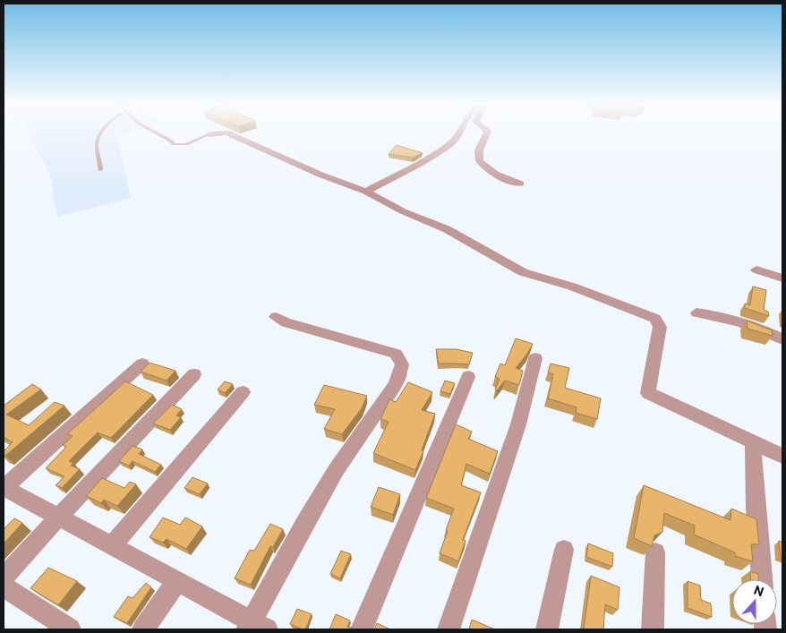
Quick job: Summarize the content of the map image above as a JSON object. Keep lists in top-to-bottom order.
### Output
{
  "north": "top"
}
